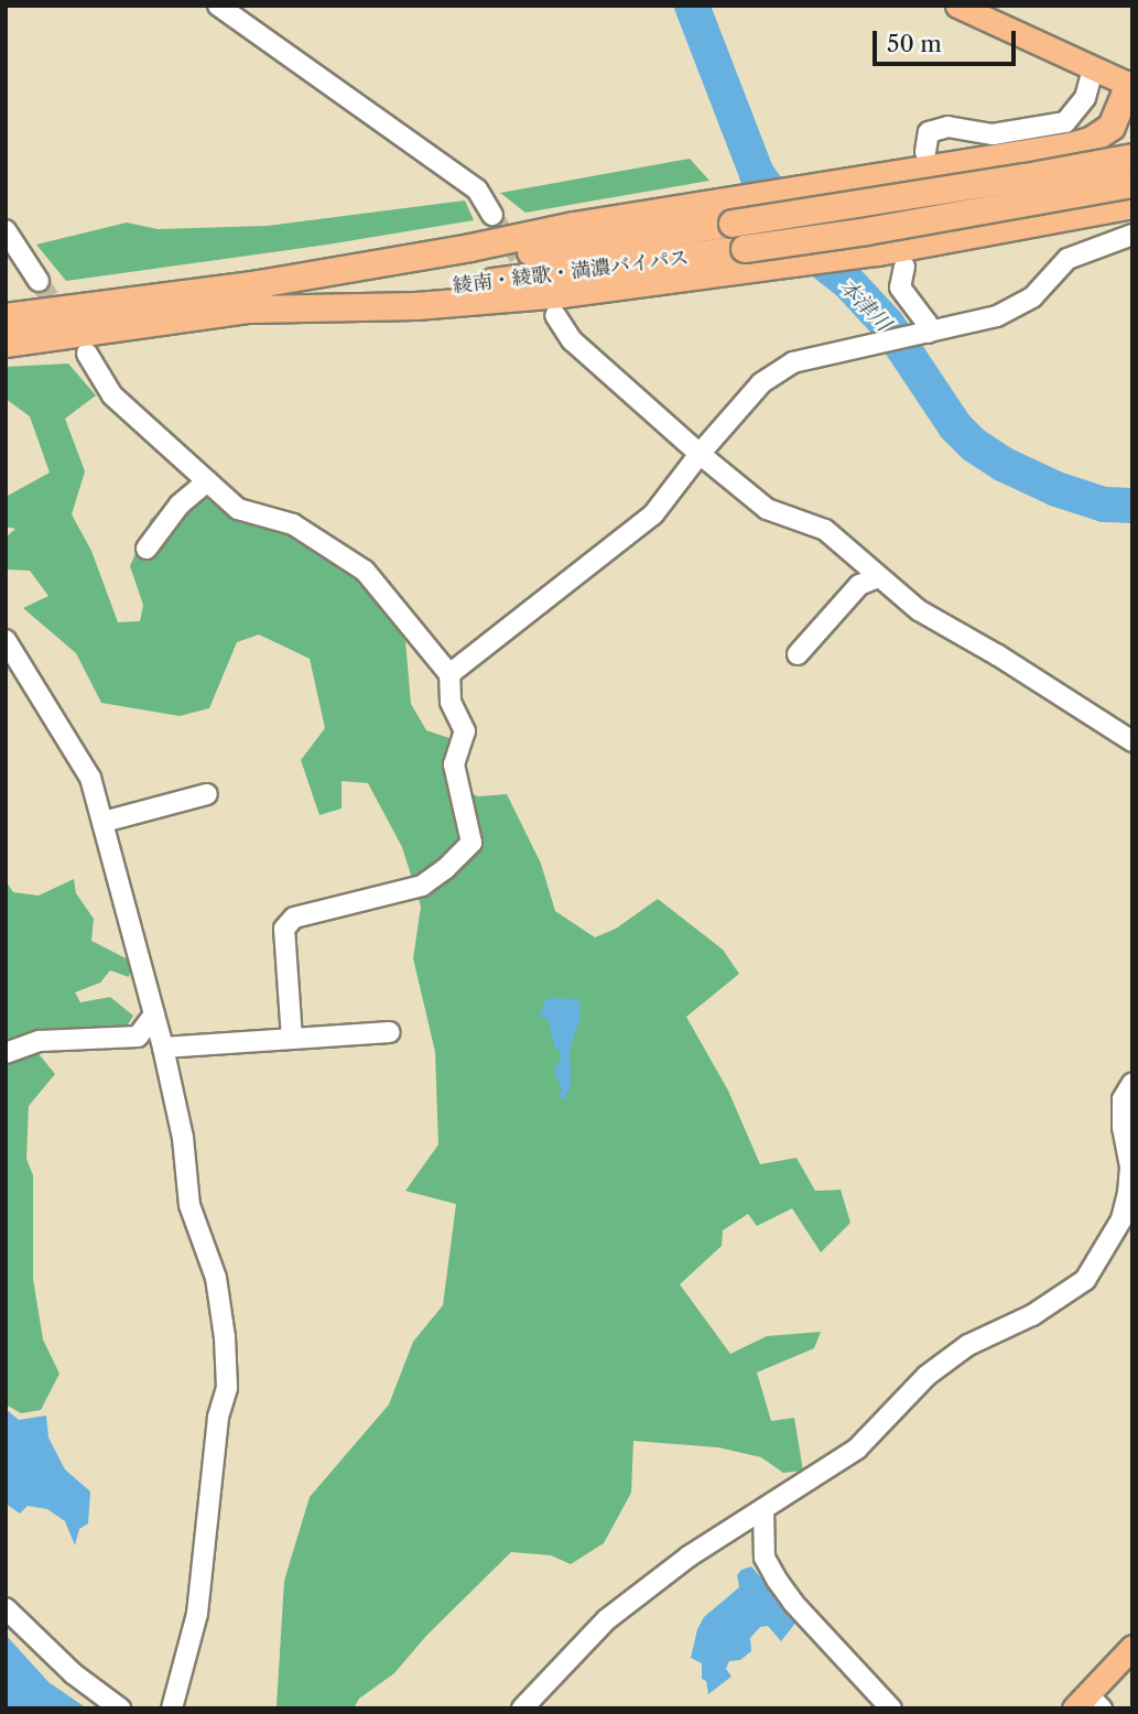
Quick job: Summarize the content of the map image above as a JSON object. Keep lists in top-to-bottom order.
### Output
{
  "streets": {
    "highway": ["綾南・綾歌・満濃バイパス"]
  },
  "water": ["本津川"],
  "scale_bar": "50 m"
}
